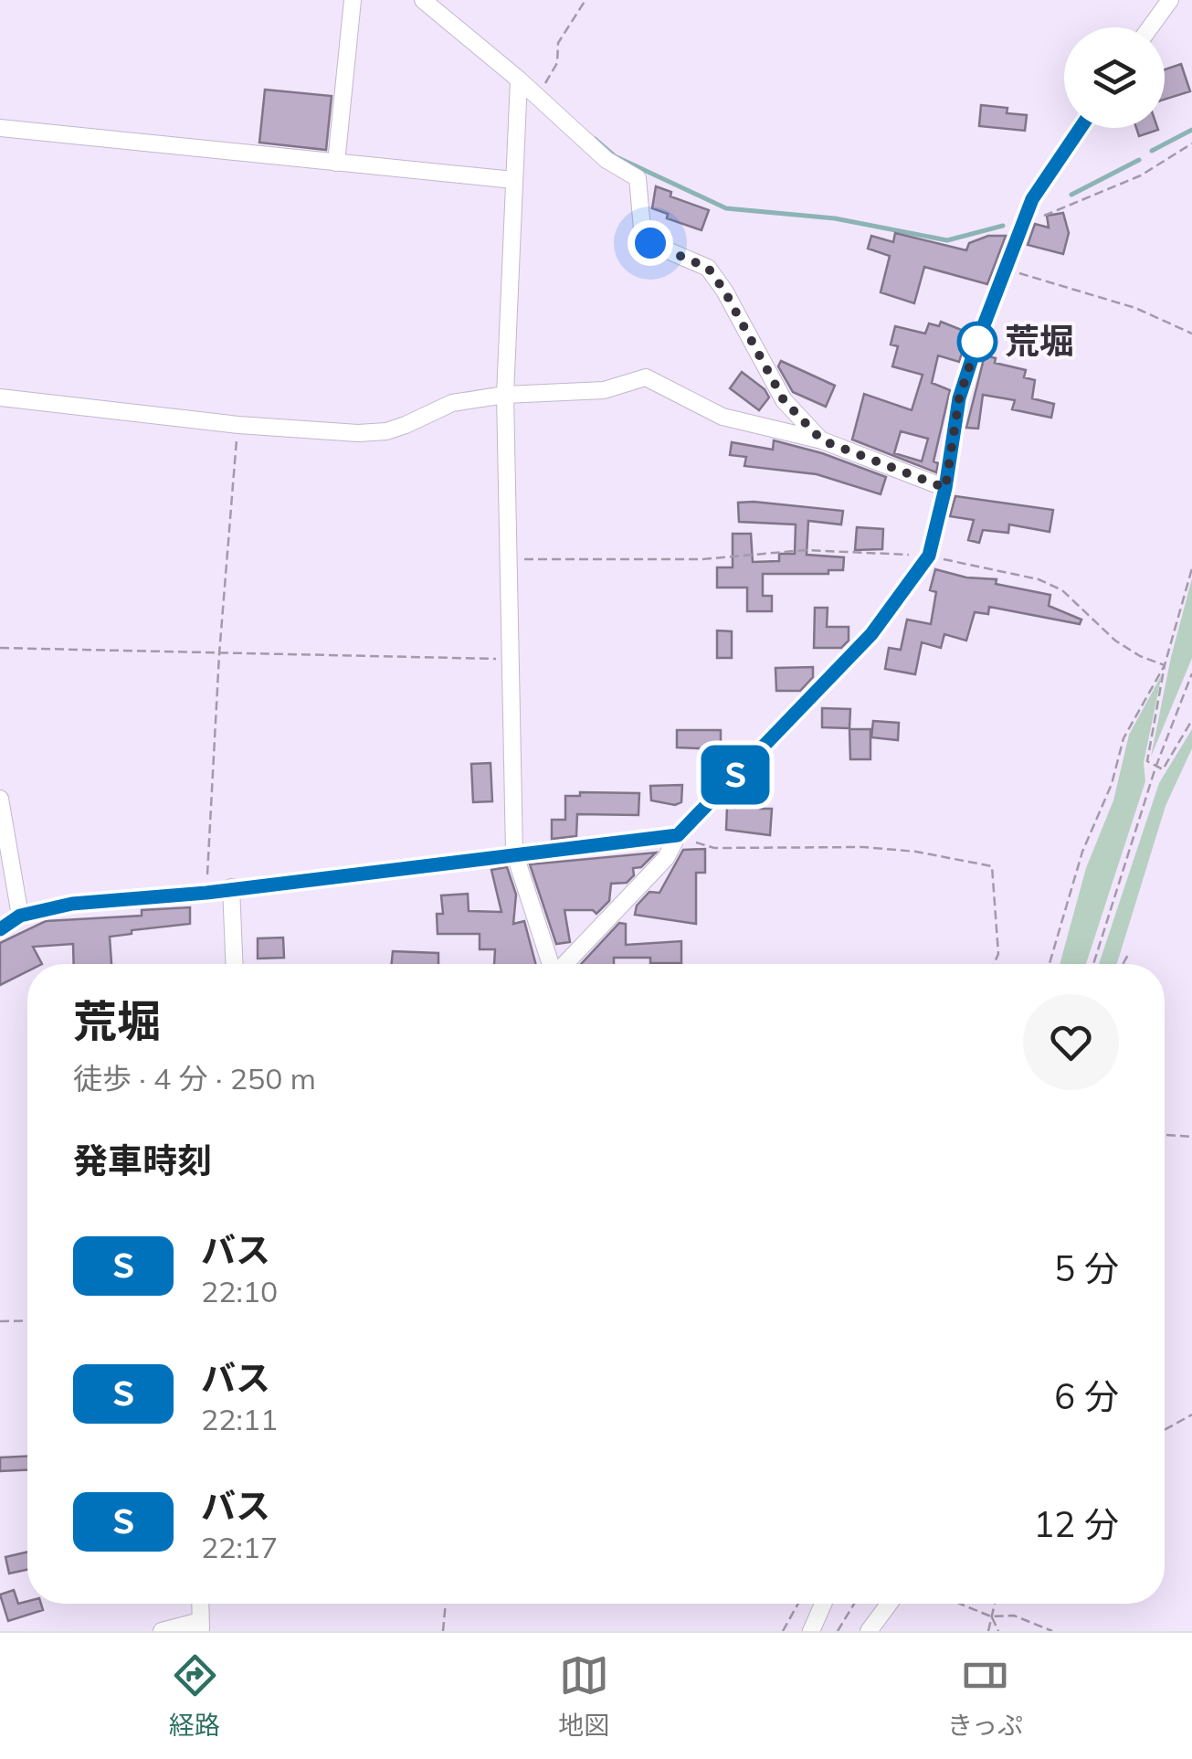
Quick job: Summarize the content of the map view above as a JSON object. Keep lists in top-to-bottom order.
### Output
{
  "places": ["荒堀"],
  "lines": ["bus line Ｓ"],
  "page": {
    "on_map": "Ｓ",
    "heading": [
      ["荒堀", "徒歩 · 4 分 · 250 m"],
      "発車時刻"
    ],
    "list": [
      {
        "mark": "Ｓ",
        "name": "バス",
        "note": "22:10",
        "value": "5 分"
      },
      {
        "mark": "Ｓ",
        "name": "バス",
        "note": "22:11",
        "value": "6 分"
      },
      {
        "mark": "Ｓ",
        "name": "バス",
        "note": "22:17",
        "value": "12 分"
      }
    ],
    "tabs": ["経路", "地図", "きっぷ"]
  }
}
